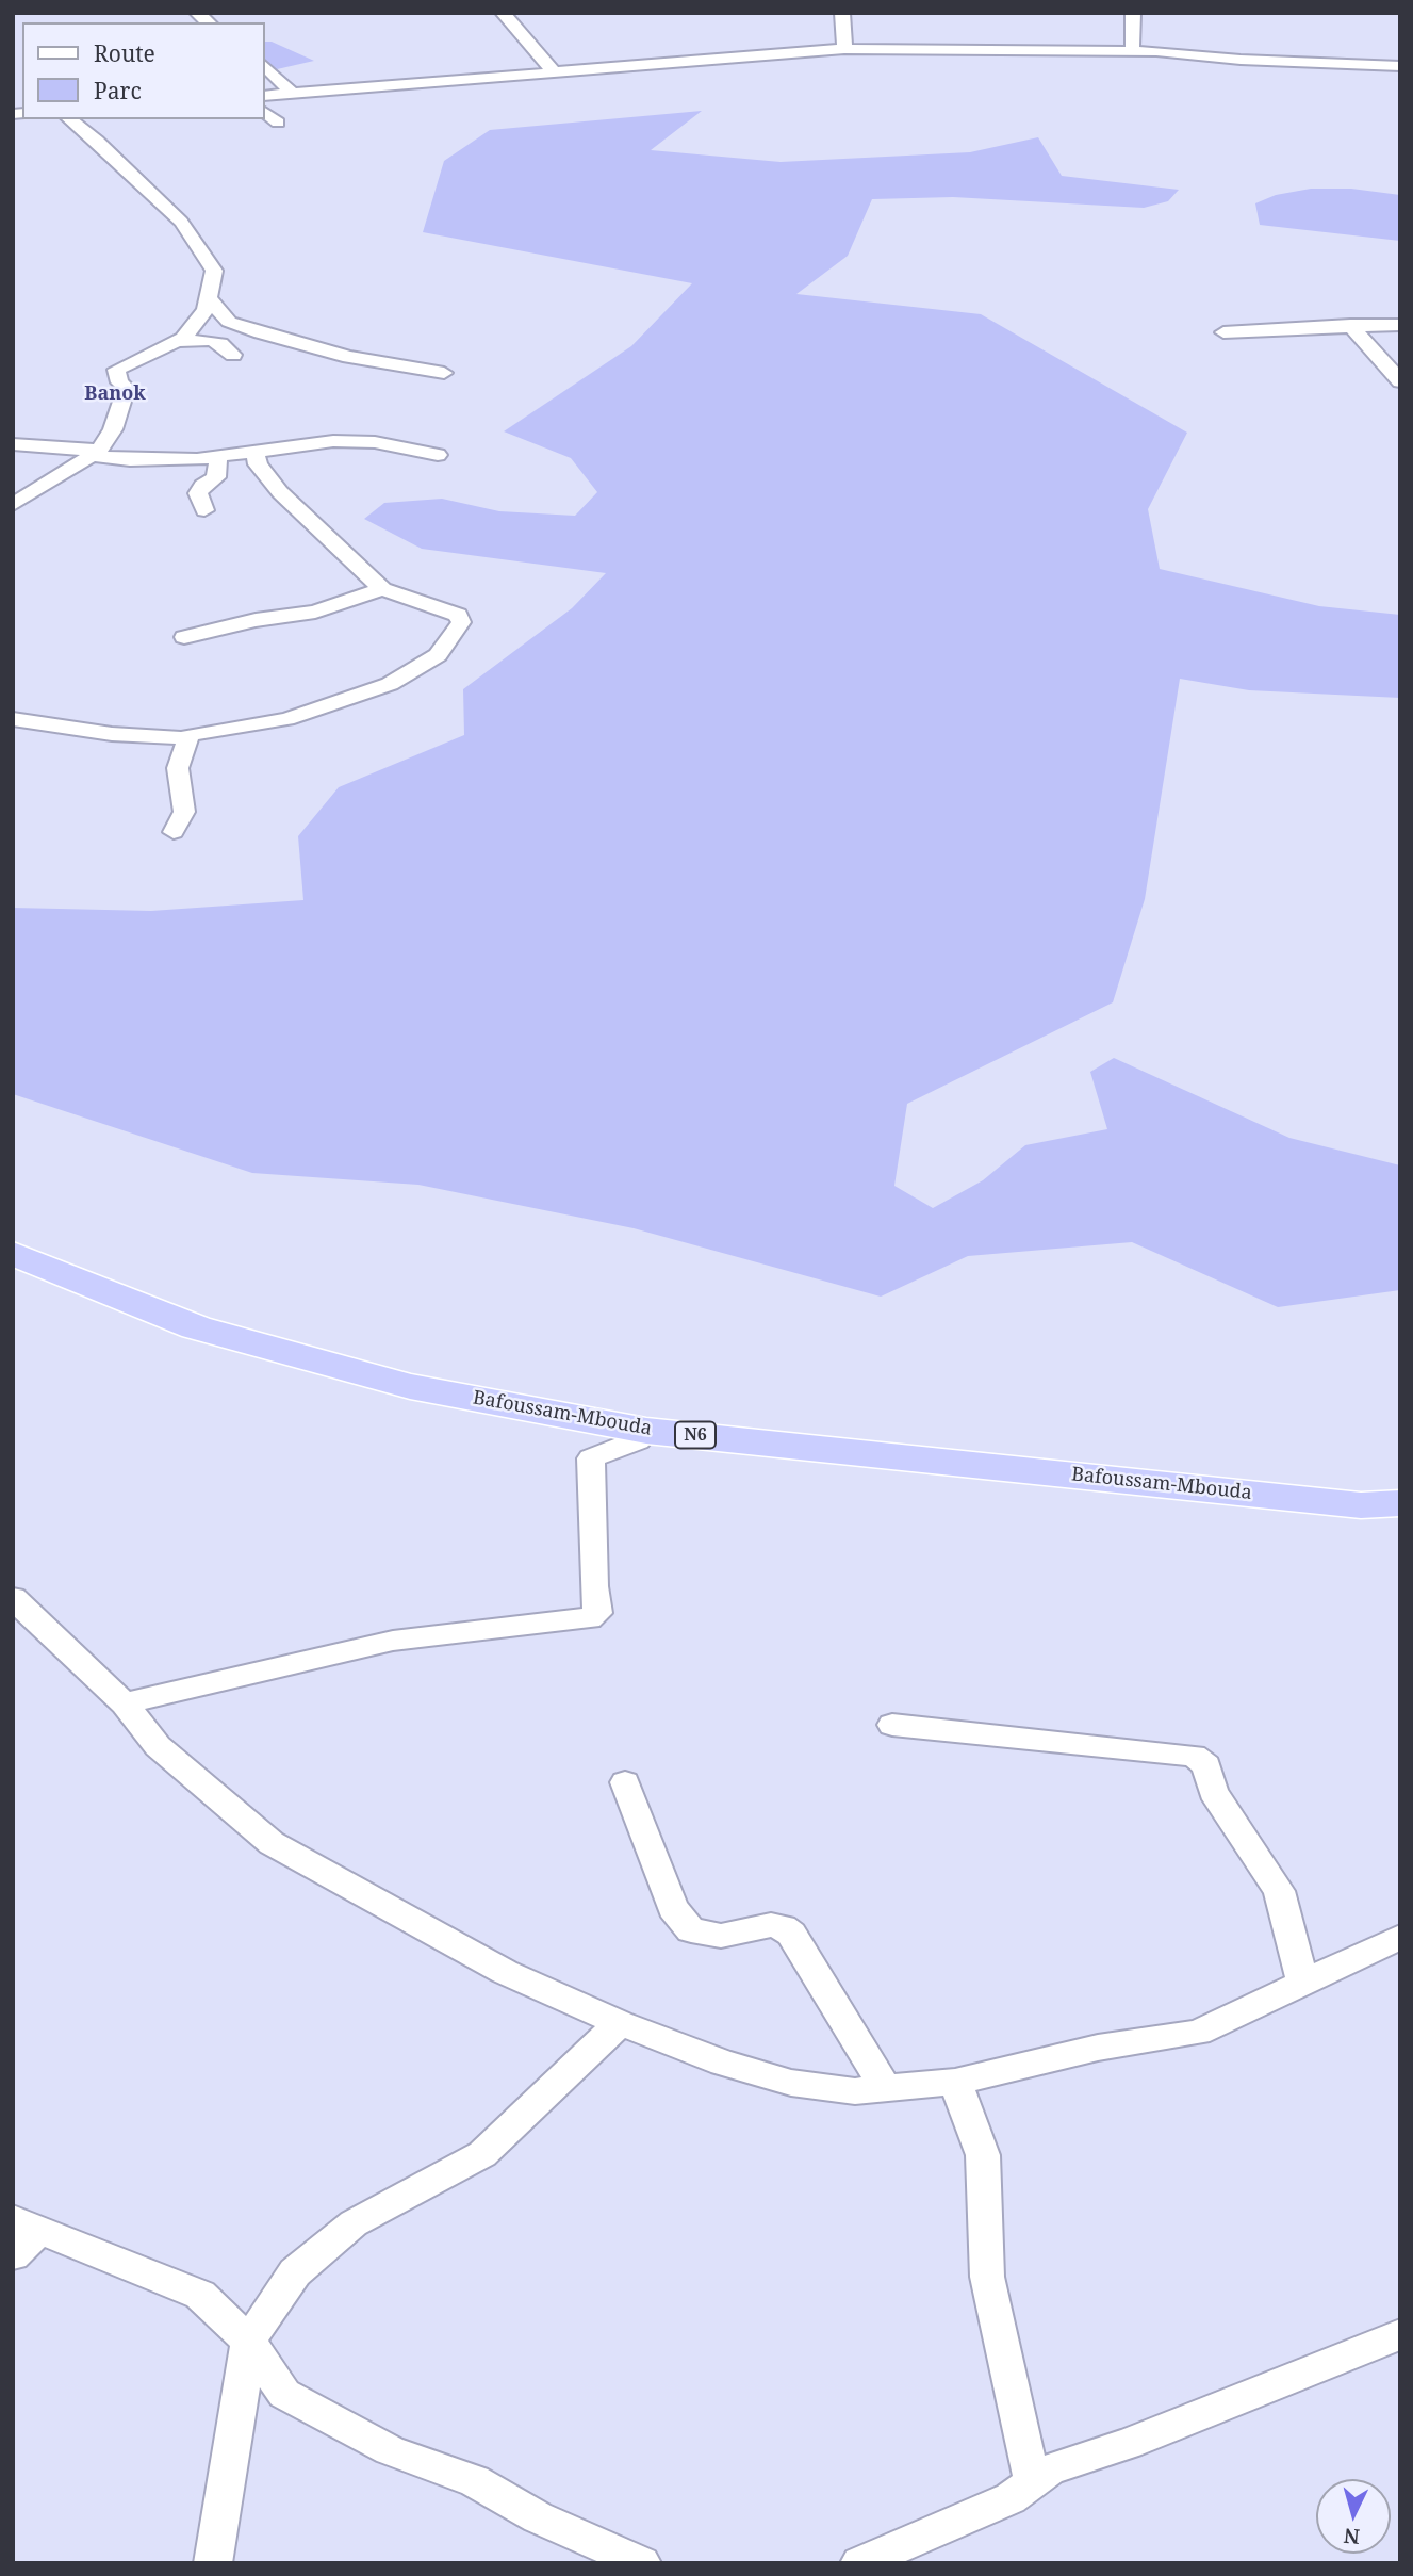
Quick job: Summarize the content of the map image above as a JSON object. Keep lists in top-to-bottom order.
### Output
{
  "streets": {
    "highway": ["Bafoussam-Mbouda", "N6"]
  },
  "districts": ["Banok"],
  "legend": ["Route", "Parc"],
  "north": "bottom"
}
